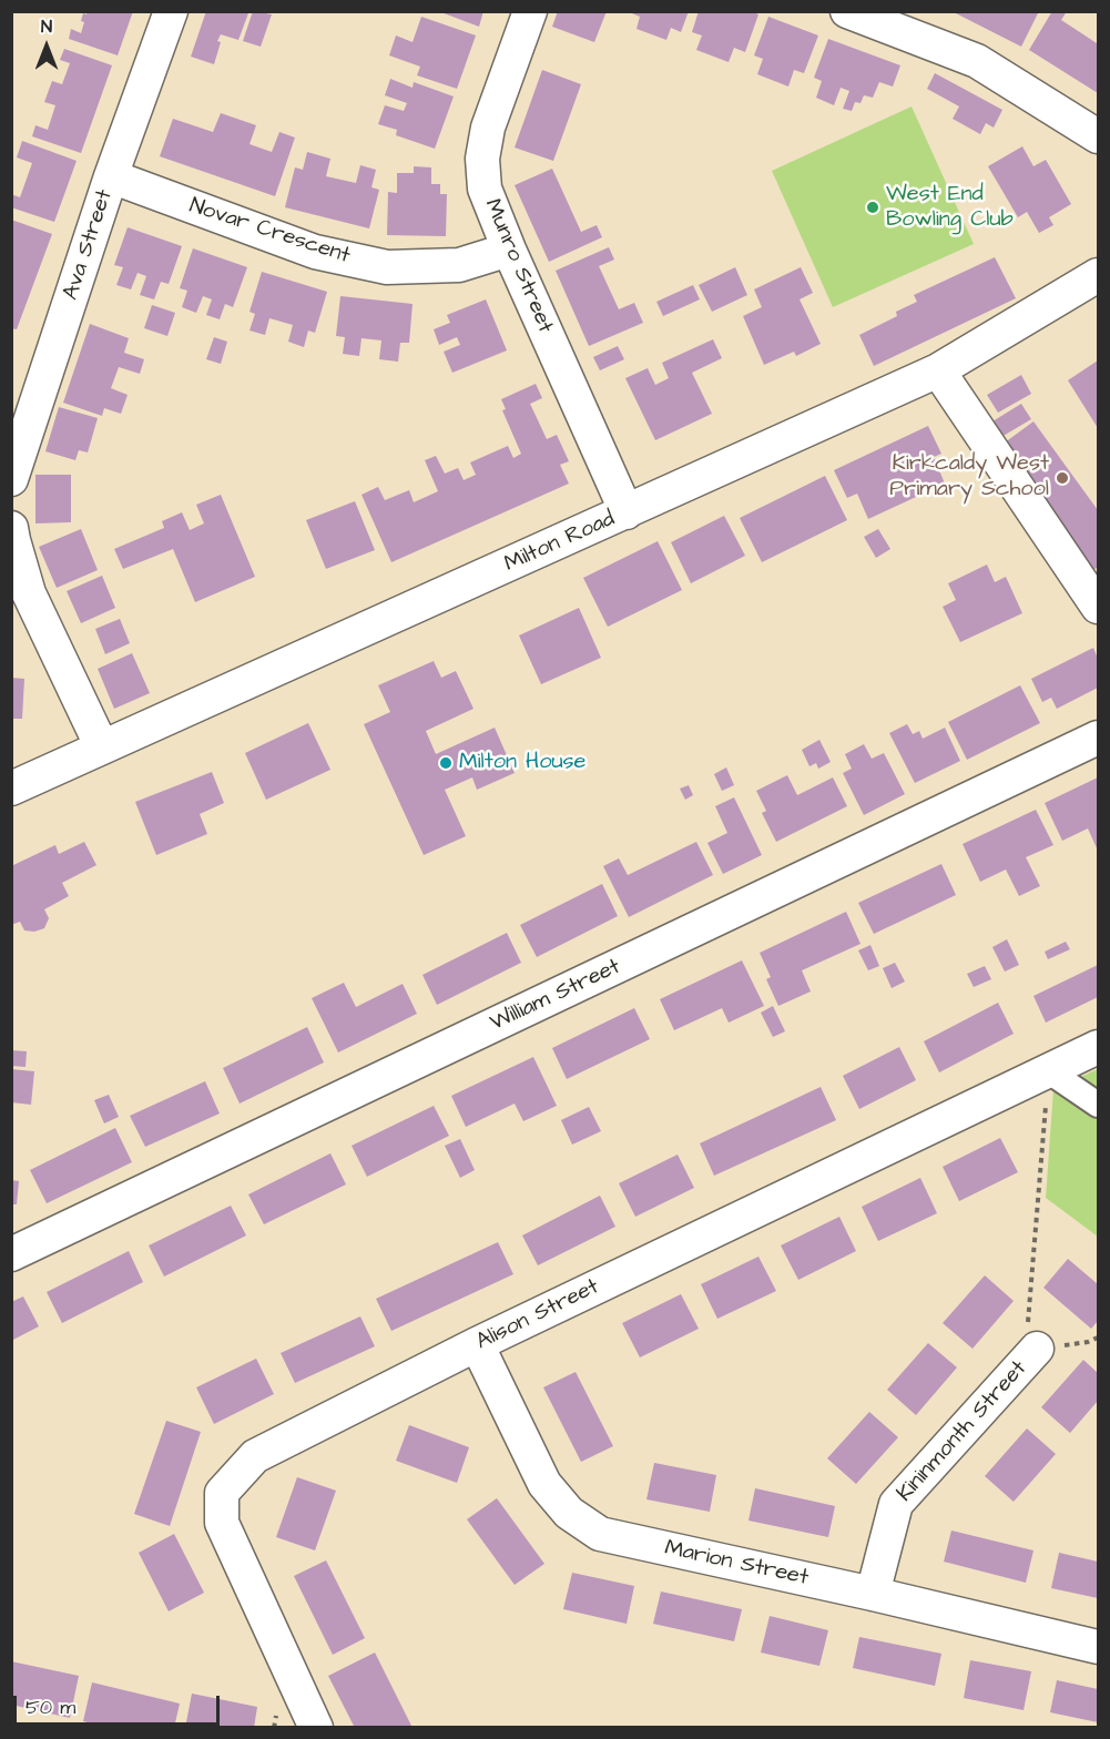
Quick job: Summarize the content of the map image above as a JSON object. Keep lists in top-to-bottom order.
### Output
{
  "streets": {
    "street": [
      "Novar Crescent",
      "Ava Street",
      "Munro Street",
      "Milton Road",
      "William Street",
      "Alison Street",
      "Kininmonth Street",
      "Marion Street"
    ]
  },
  "crossings": [
    ["Novar Crescent", "Ava Street"],
    ["Novar Crescent", "Munro Street"],
    ["Munro Street", "Milton Road"],
    ["Alison Street", "Marion Street"],
    ["Kininmonth Street", "Marion Street"]
  ],
  "places": ["West End Bowling Club", "Kirkcaldy West Primary School", "Milton House"],
  "scale_bar": "50 m",
  "north": "top"
}
